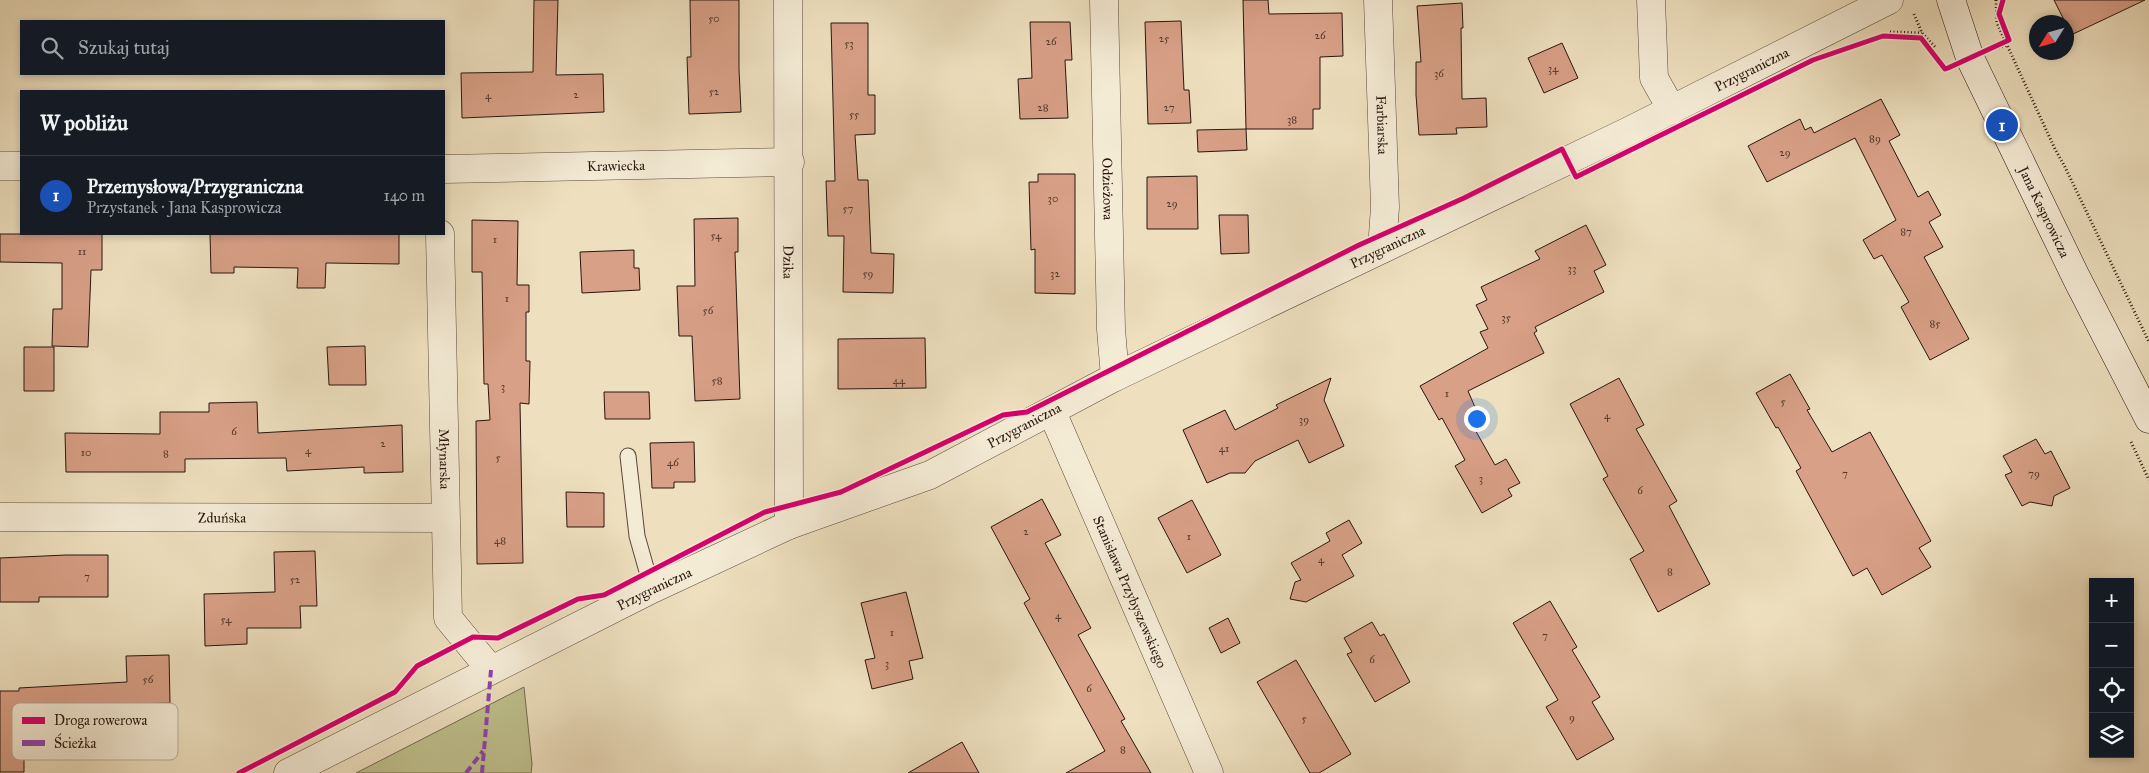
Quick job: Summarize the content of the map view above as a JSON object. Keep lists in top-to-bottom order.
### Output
{
  "streets": {
    "street": [
      "Przygraniczna",
      "Farbiarska",
      "Krawiecka",
      "Odzieżowa",
      "Jana Kasprowicza",
      "Dzika",
      "Młynarska",
      "Zduńska",
      "Stanisława Przybyszewskiego"
    ]
  },
  "crossings": [
    ["Przygraniczna", "Farbiarska"],
    ["Przygraniczna", "Odzieżowa"],
    ["Przygraniczna", "Dzika"],
    ["Przygraniczna", "Młynarska"],
    ["Przygraniczna", "Stanisława Przybyszewskiego"],
    ["Krawiecka", "Dzika"],
    ["Młynarska", "Zduńska"]
  ],
  "house_numbers": [
    "50",
    "26",
    "25",
    "26",
    "53",
    "34",
    "36",
    "52",
    "2",
    "4",
    "28",
    "27",
    "55",
    "38",
    "89",
    "29",
    "30",
    "29",
    "57",
    "87",
    "54",
    "1",
    "11",
    "33",
    "59",
    "32",
    "1",
    "56",
    "35",
    "85",
    "58",
    "44",
    "3",
    "1",
    "5",
    "4",
    "39",
    "6",
    "2",
    "41",
    "4",
    "10",
    "8",
    "5",
    "46",
    "7",
    "79",
    "3",
    "6",
    "2",
    "1",
    "48",
    "4",
    "8",
    "7",
    "52",
    "4",
    "54",
    "1",
    "7",
    "6",
    "3",
    "56",
    "6",
    "9",
    "5",
    "8"
  ],
  "legend": ["Droga rowerowa", "Ścieżka"],
  "north": "bottom left",
  "page": {
    "search": "Szukaj tutaj",
    "heading": "W pobliżu",
    "pins": "1",
    "list": [
      {
        "mark": "1",
        "name": "Przemysłowa/Przygraniczna",
        "note": "Przystanek · Jana Kasprowicza",
        "value": "140 m"
      }
    ],
    "map_buttons": ["+", "−"]
  }
}
